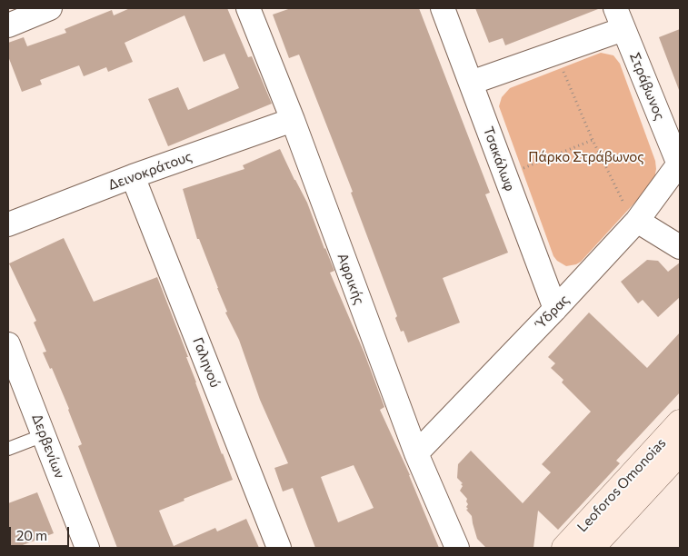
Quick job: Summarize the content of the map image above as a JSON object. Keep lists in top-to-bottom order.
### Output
{
  "streets": {
    "main road": ["Leoforos Omonoias"],
    "street": [
      "Στράβωνος",
      "Τσακάλωφ",
      "Δεινοκράτους",
      "Αφρικής",
      "Ύδρας",
      "Γαληνού",
      "Δερβενίων"
    ]
  },
  "crossings": [
    ["Στράβωνος", "Ύδρας"],
    ["Τσακάλωφ", "Ύδρας"],
    ["Δεινοκράτους", "Αφρικής"],
    ["Δεινοκράτους", "Γαληνού"],
    ["Αφρικής", "Ύδρας"]
  ],
  "parks": ["Πάρκο Στράβωνος"],
  "scale_bar": "20 m"
}
